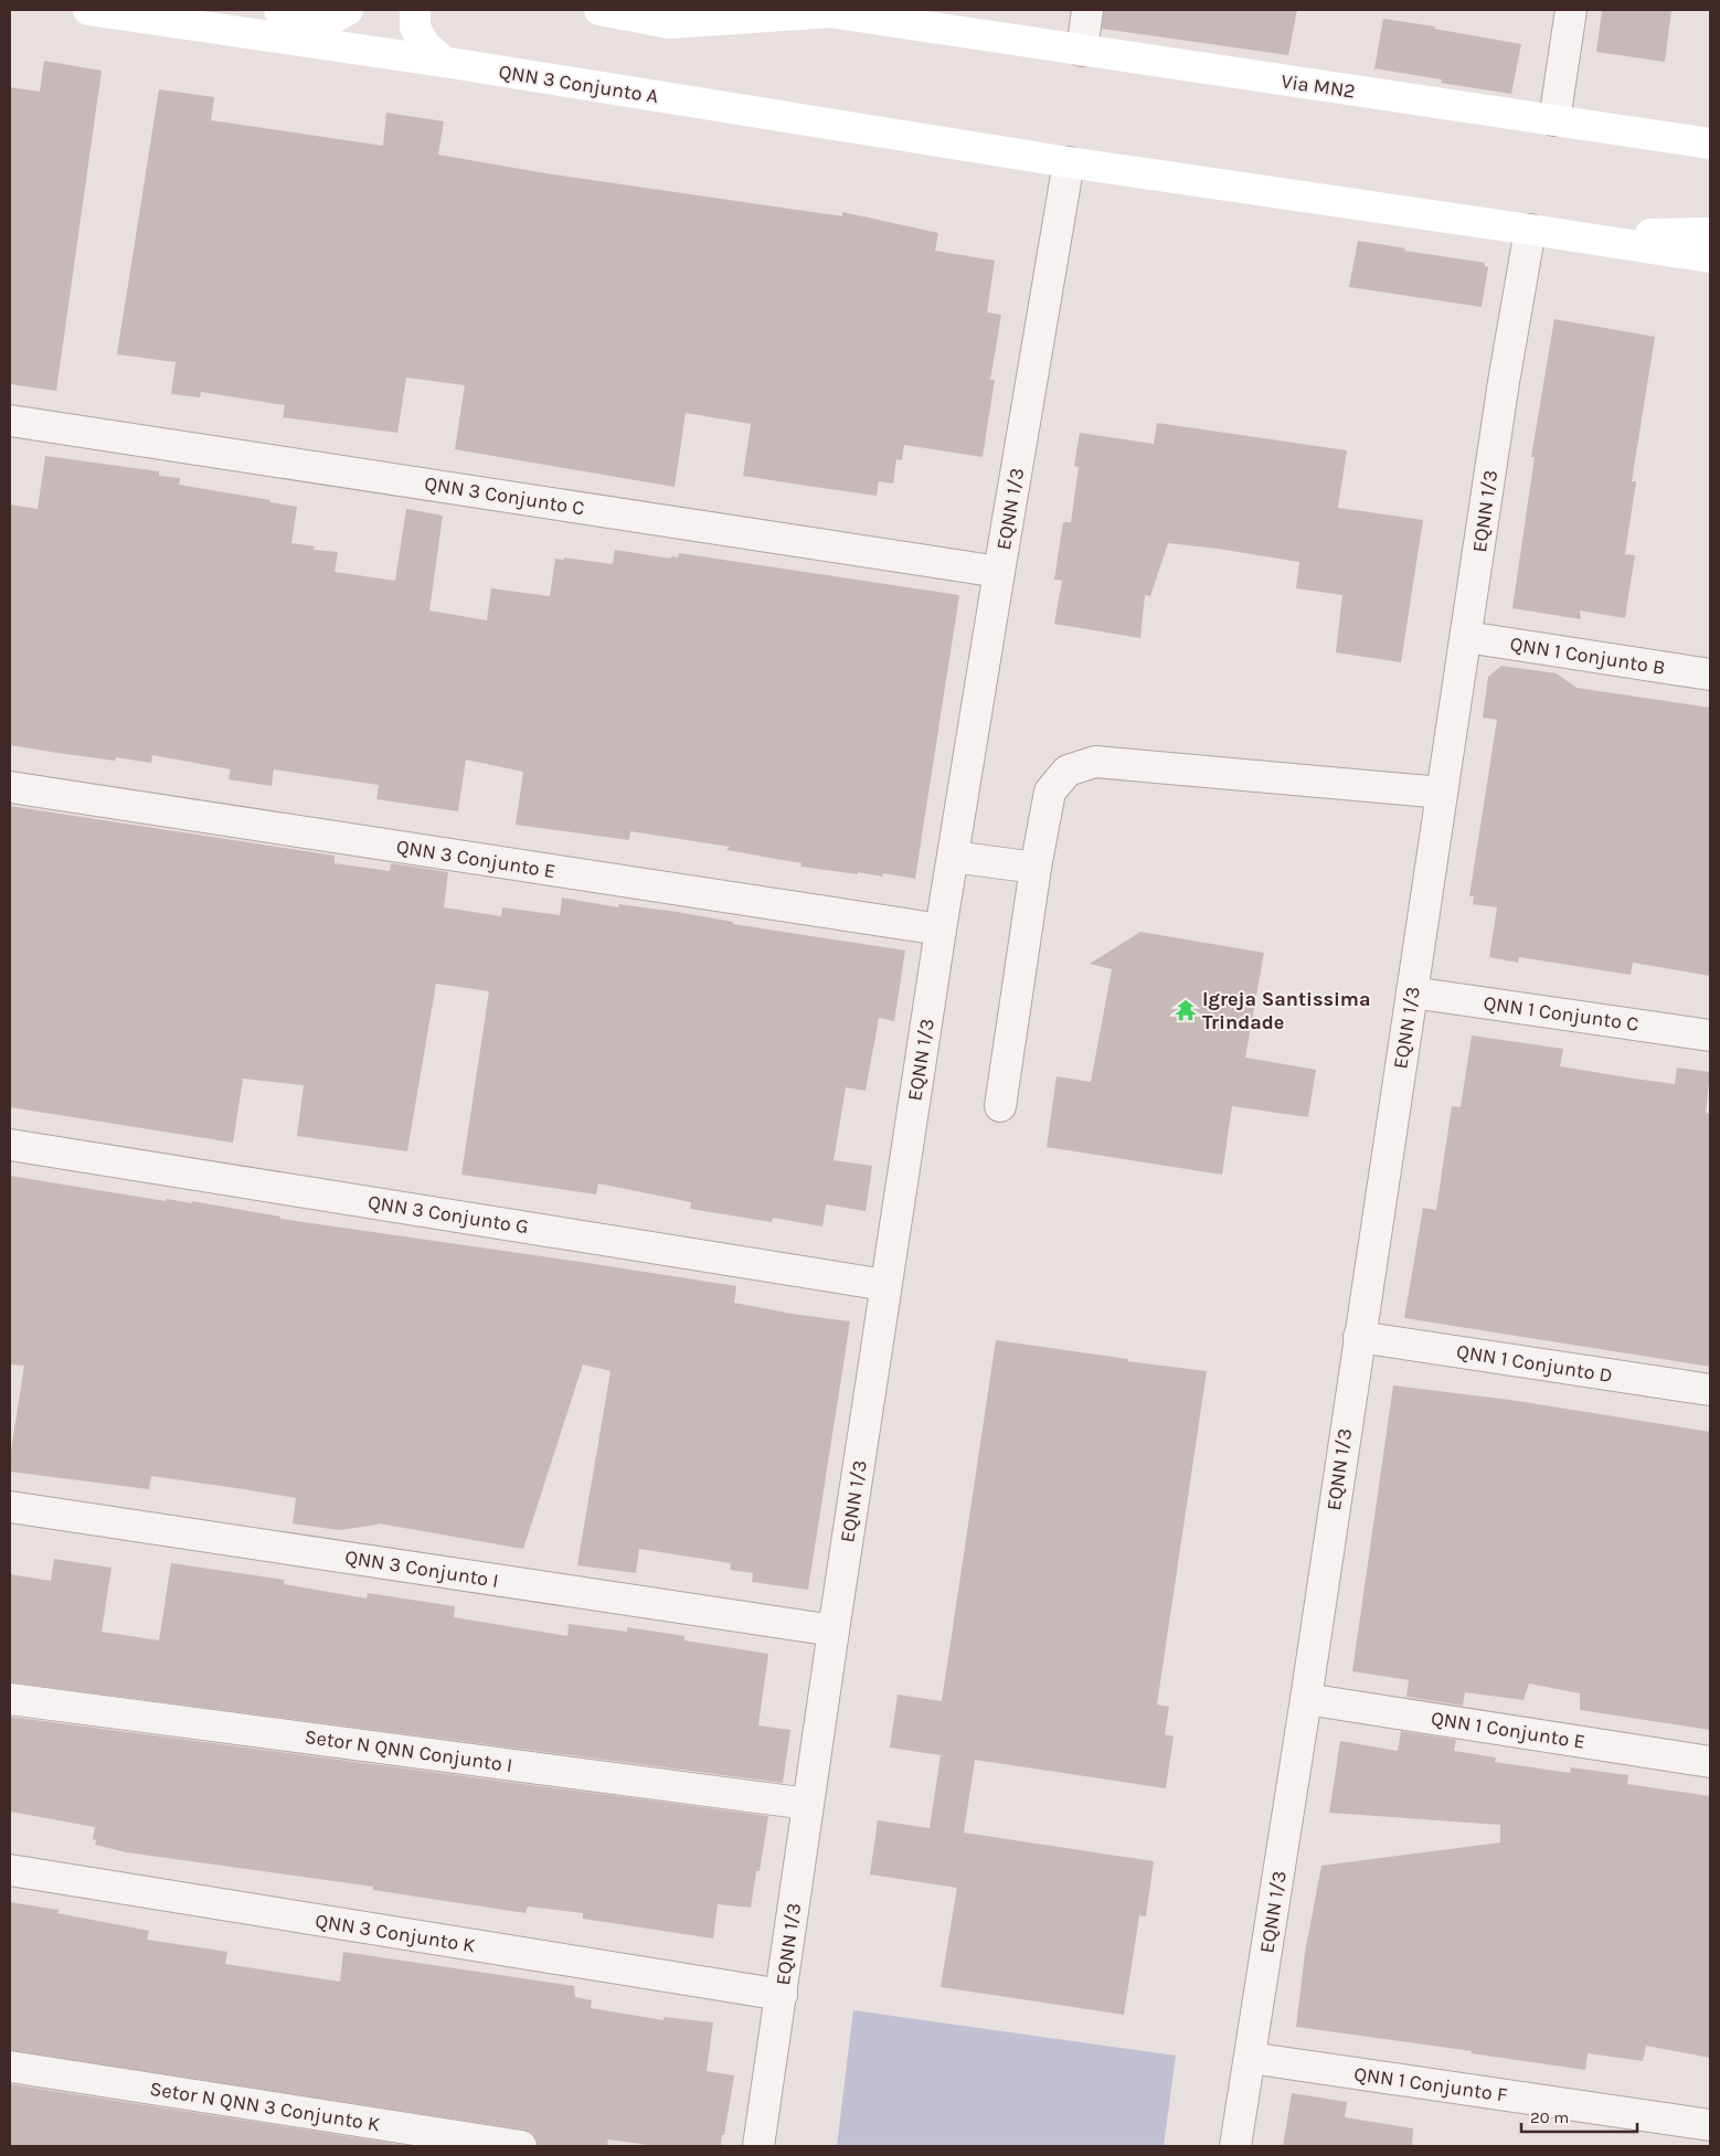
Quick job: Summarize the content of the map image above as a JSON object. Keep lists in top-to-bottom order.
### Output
{
  "streets": {
    "main road": ["QNN 3 Conjunto A", "Via MN2"],
    "street": [
      "QNN 3 Conjunto C",
      "EQNN 1/3",
      "QNN 1 Conjunto B",
      "QNN 3 Conjunto E",
      "QNN 1 Conjunto C",
      "QNN 3 Conjunto G",
      "QNN 1 Conjunto D",
      "QNN 3 Conjunto I",
      "QNN 1 Conjunto E",
      "Setor N QNN Conjunto I",
      "QNN 3 Conjunto K",
      "QNN 1 Conjunto F",
      "Setor N QNN 3 Conjunto K"
    ]
  },
  "crossings": [
    ["QNN 3 Conjunto A", "EQNN 1/3"],
    ["QNN 3 Conjunto C", "EQNN 1/3"],
    ["EQNN 1/3", "QNN 1 Conjunto B"],
    ["EQNN 1/3", "QNN 3 Conjunto E"],
    ["EQNN 1/3", "QNN 1 Conjunto C"],
    ["EQNN 1/3", "QNN 3 Conjunto G"],
    ["EQNN 1/3", "QNN 1 Conjunto D"],
    ["EQNN 1/3", "QNN 3 Conjunto I"],
    ["EQNN 1/3", "QNN 1 Conjunto E"],
    ["EQNN 1/3", "Setor N QNN Conjunto I"],
    ["EQNN 1/3", "QNN 3 Conjunto K"],
    ["EQNN 1/3", "QNN 1 Conjunto F"]
  ],
  "places": {
    "temple": ["Igreja Santissima Trindade"]
  },
  "scale_bar": "20 m"
}
